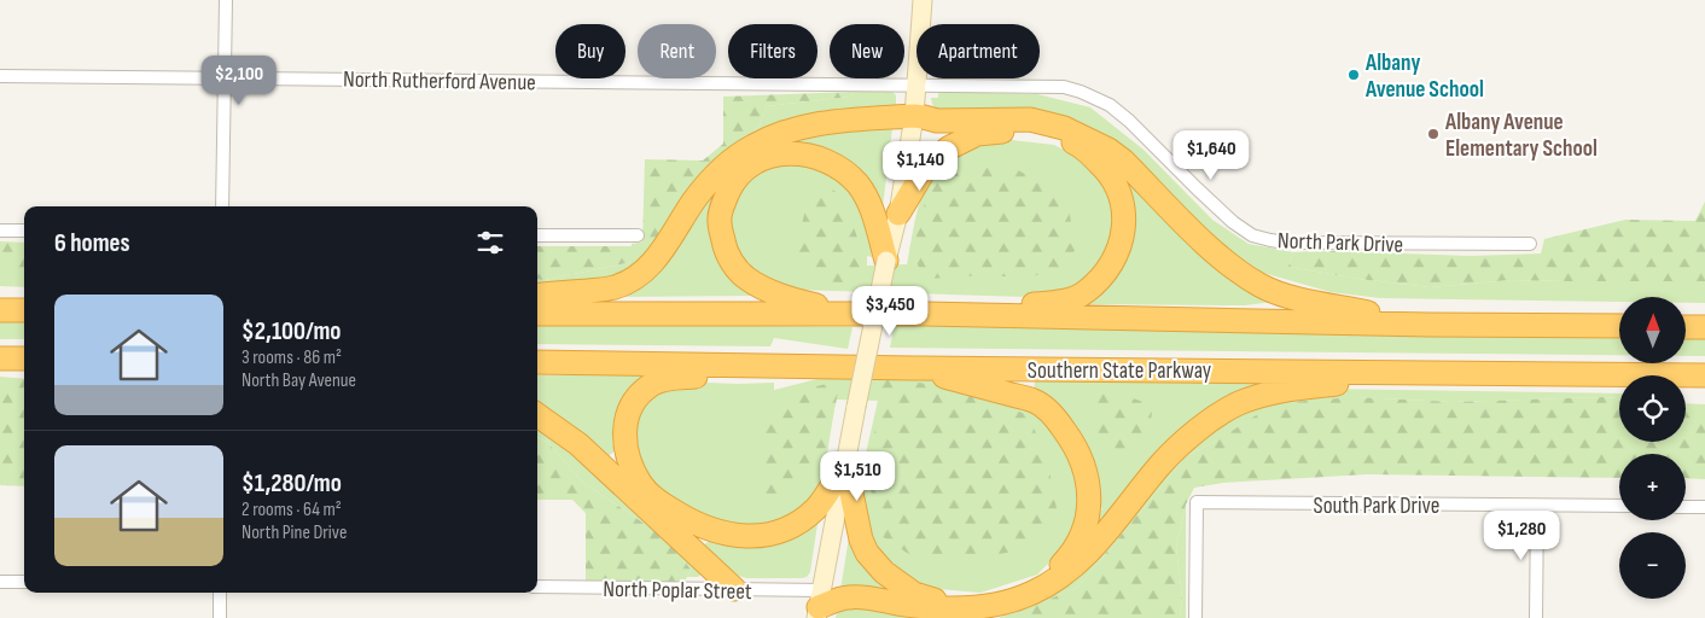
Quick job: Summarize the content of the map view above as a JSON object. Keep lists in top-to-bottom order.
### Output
{
  "streets": {
    "highway": ["Southern State Parkway"],
    "street": [
      "North Rutherford Avenue",
      "North Park Drive",
      "South Park Drive",
      "North Poplar Street"
    ]
  },
  "crossings": [
    ["North Rutherford Avenue", "North Park Drive"]
  ],
  "places": ["Albany Avenue School", "Albany Avenue Elementary School"],
  "north": "top",
  "page": {
    "chip": [
      "Buy",
      "Rent",
      "Filters",
      "New",
      "Apartment"
    ],
    "price": [
      "$2,100",
      "$1,640",
      "$1,140",
      "$3,450",
      "$1,510",
      "$1,280"
    ],
    "heading": "6 homes",
    "list": [
      {
        "name": "$2,100/mo",
        "note": "3 rooms · 86 m² · North Bay Avenue"
      },
      {
        "name": "$1,280/mo",
        "note": "2 rooms · 64 m² · North Pine Drive"
      }
    ],
    "map_buttons": ["+", "−"]
  }
}
